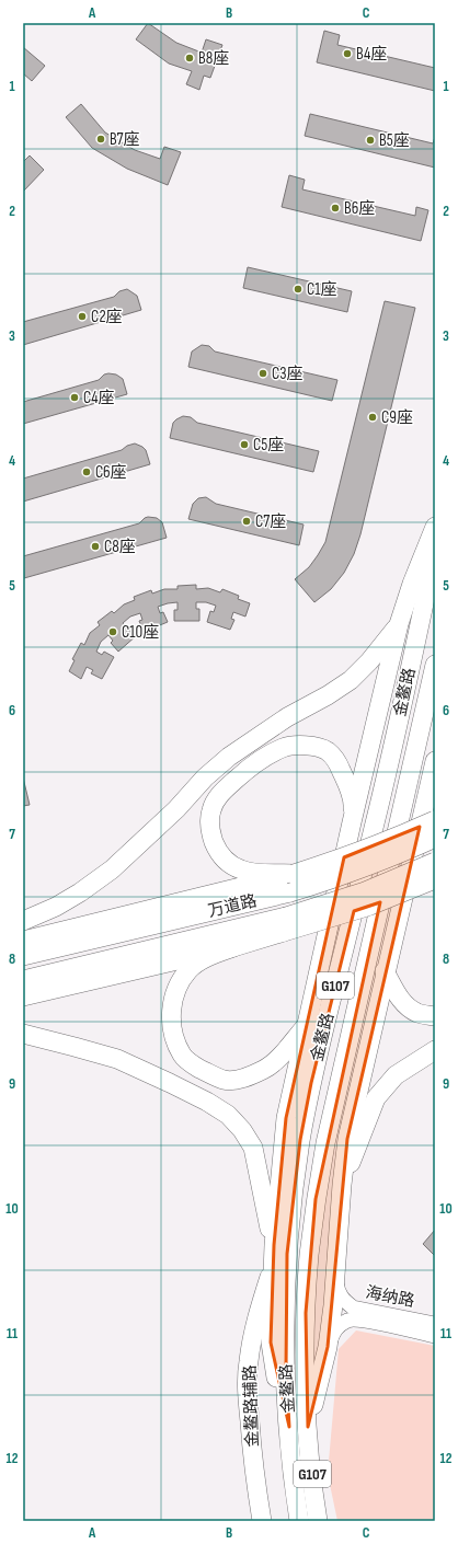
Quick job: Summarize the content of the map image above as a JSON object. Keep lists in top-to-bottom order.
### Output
{
  "streets": {
    "main road": [
      "金鳌路",
      "万道路",
      "G107",
      "金鳌路辅路"
    ],
    "street": ["海纳路"]
  },
  "crossings": [
    ["金鳌路", "G107"]
  ],
  "places": [
    "B4座",
    "B8座",
    "B7座",
    "B5座",
    "B6座",
    "C1座",
    "C2座",
    "C3座",
    "C4座",
    "C9座",
    "C5座",
    "C6座",
    "C7座",
    "C8座",
    "C10座"
  ],
  "grid": {
    "columns": ["A", "B", "C"],
    "rows": [
      "1",
      "2",
      "3",
      "4",
      "5",
      "6",
      "7",
      "8",
      "9",
      "10",
      "11",
      "12"
    ]
  }
}
